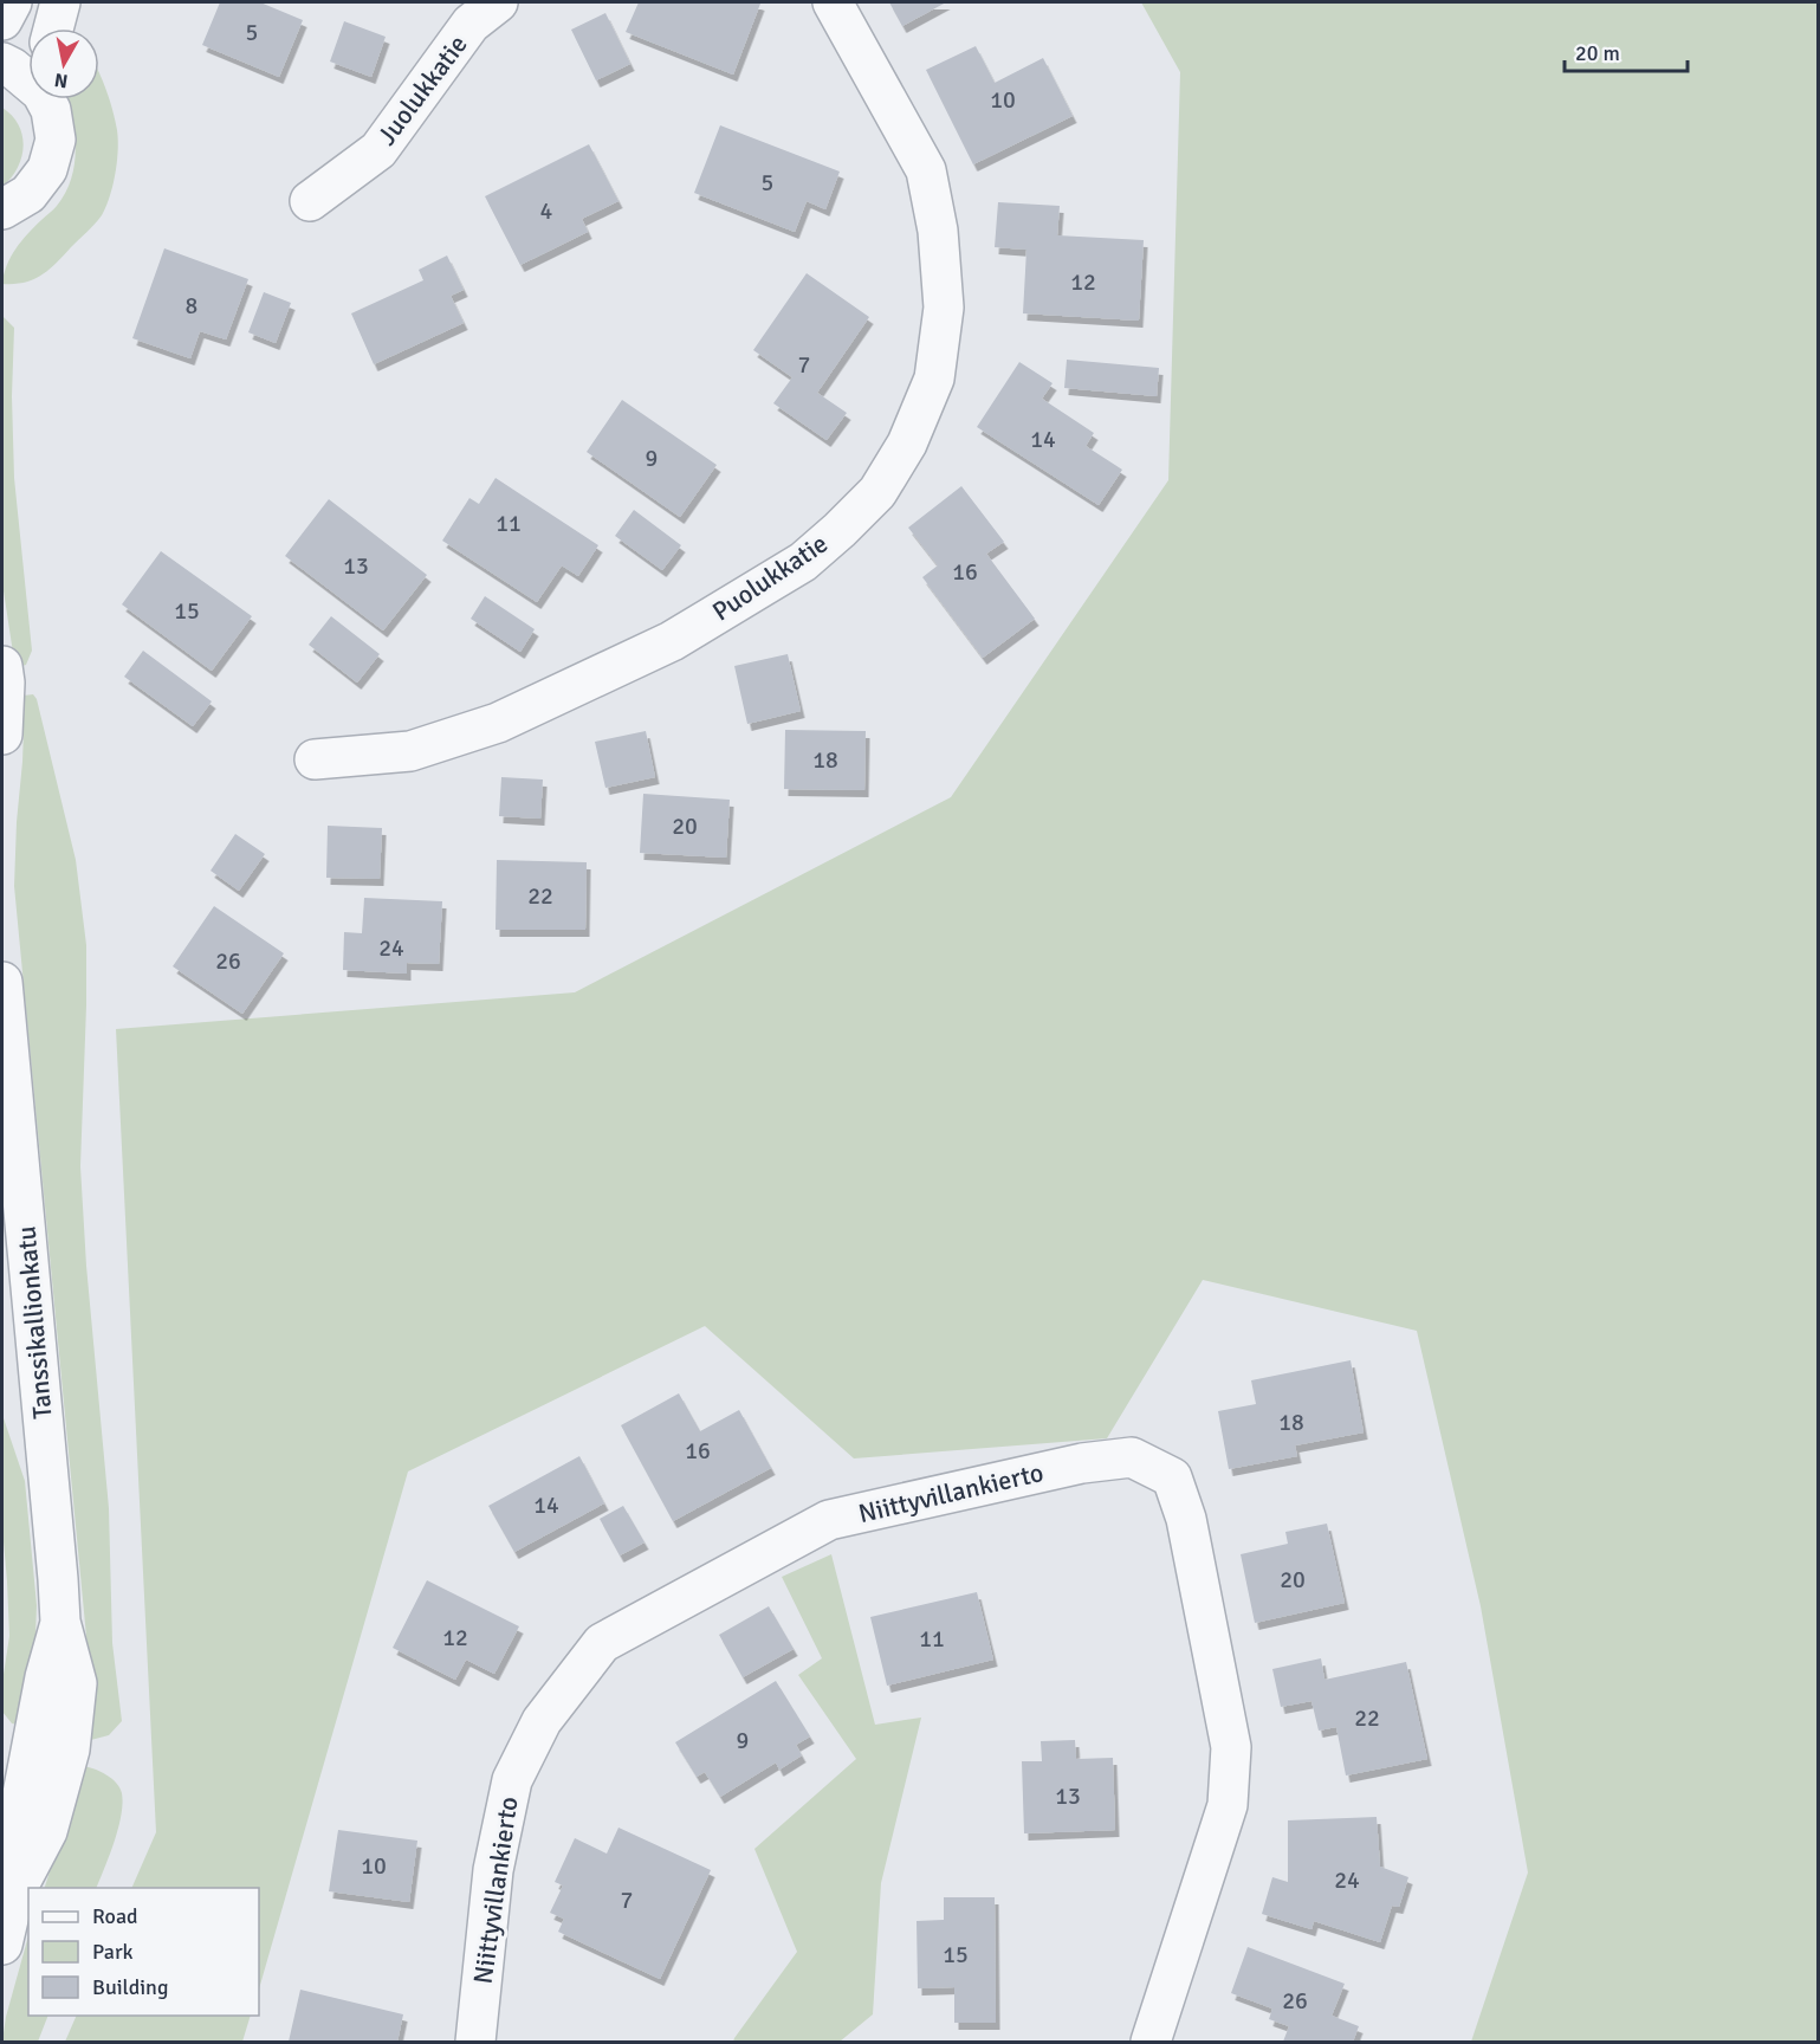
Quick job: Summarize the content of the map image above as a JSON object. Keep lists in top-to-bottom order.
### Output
{
  "streets": {
    "street": [
      "Juolukkatie",
      "Puolukkatie",
      "Tanssikallionkatu",
      "Niittyvillankierto"
    ]
  },
  "house_numbers": [
    "5",
    "10",
    "5",
    "4",
    "12",
    "8",
    "7",
    "14",
    "9",
    "11",
    "13",
    "16",
    "15",
    "18",
    "20",
    "22",
    "24",
    "26",
    "18",
    "16",
    "14",
    "20",
    "12",
    "11",
    "22",
    "9",
    "13",
    "10",
    "24",
    "7",
    "15",
    "26"
  ],
  "legend": ["Road", "Park", "Building"],
  "scale_bar": "20 m",
  "north": "bottom"
}
